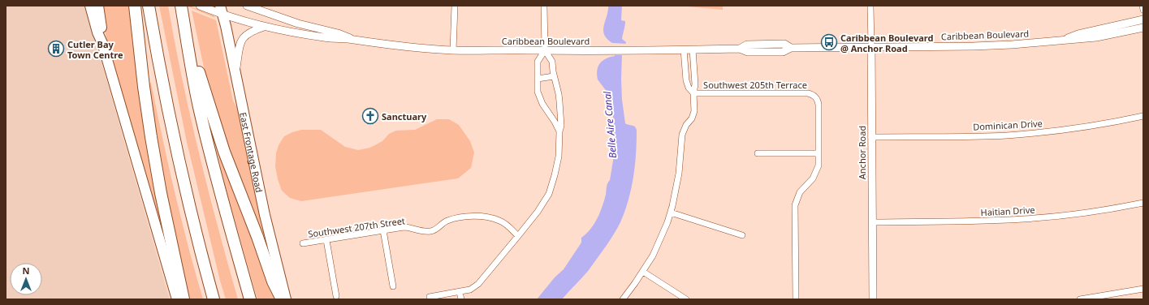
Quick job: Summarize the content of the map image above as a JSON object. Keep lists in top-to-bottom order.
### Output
{
  "streets": {
    "main road": ["East Frontage Road"],
    "street": [
      "Caribbean Boulevard",
      "Southwest 205th Terrace",
      "Dominican Drive",
      "Anchor Road",
      "Haitian Drive",
      "Southwest 207th Street"
    ]
  },
  "crossings": [
    ["Caribbean Boulevard", "East Frontage Road"],
    ["Caribbean Boulevard", "Anchor Road"],
    ["Dominican Drive", "Anchor Road"],
    ["Anchor Road", "Haitian Drive"]
  ],
  "water": ["Belle Aire Canal"],
  "places": {
    "bus stop": ["Caribbean Boulevard @ Anchor Road"],
    "building": ["Cutler Bay Town Centre"],
    "church": ["Sanctuary"]
  },
  "north": "top"
}
